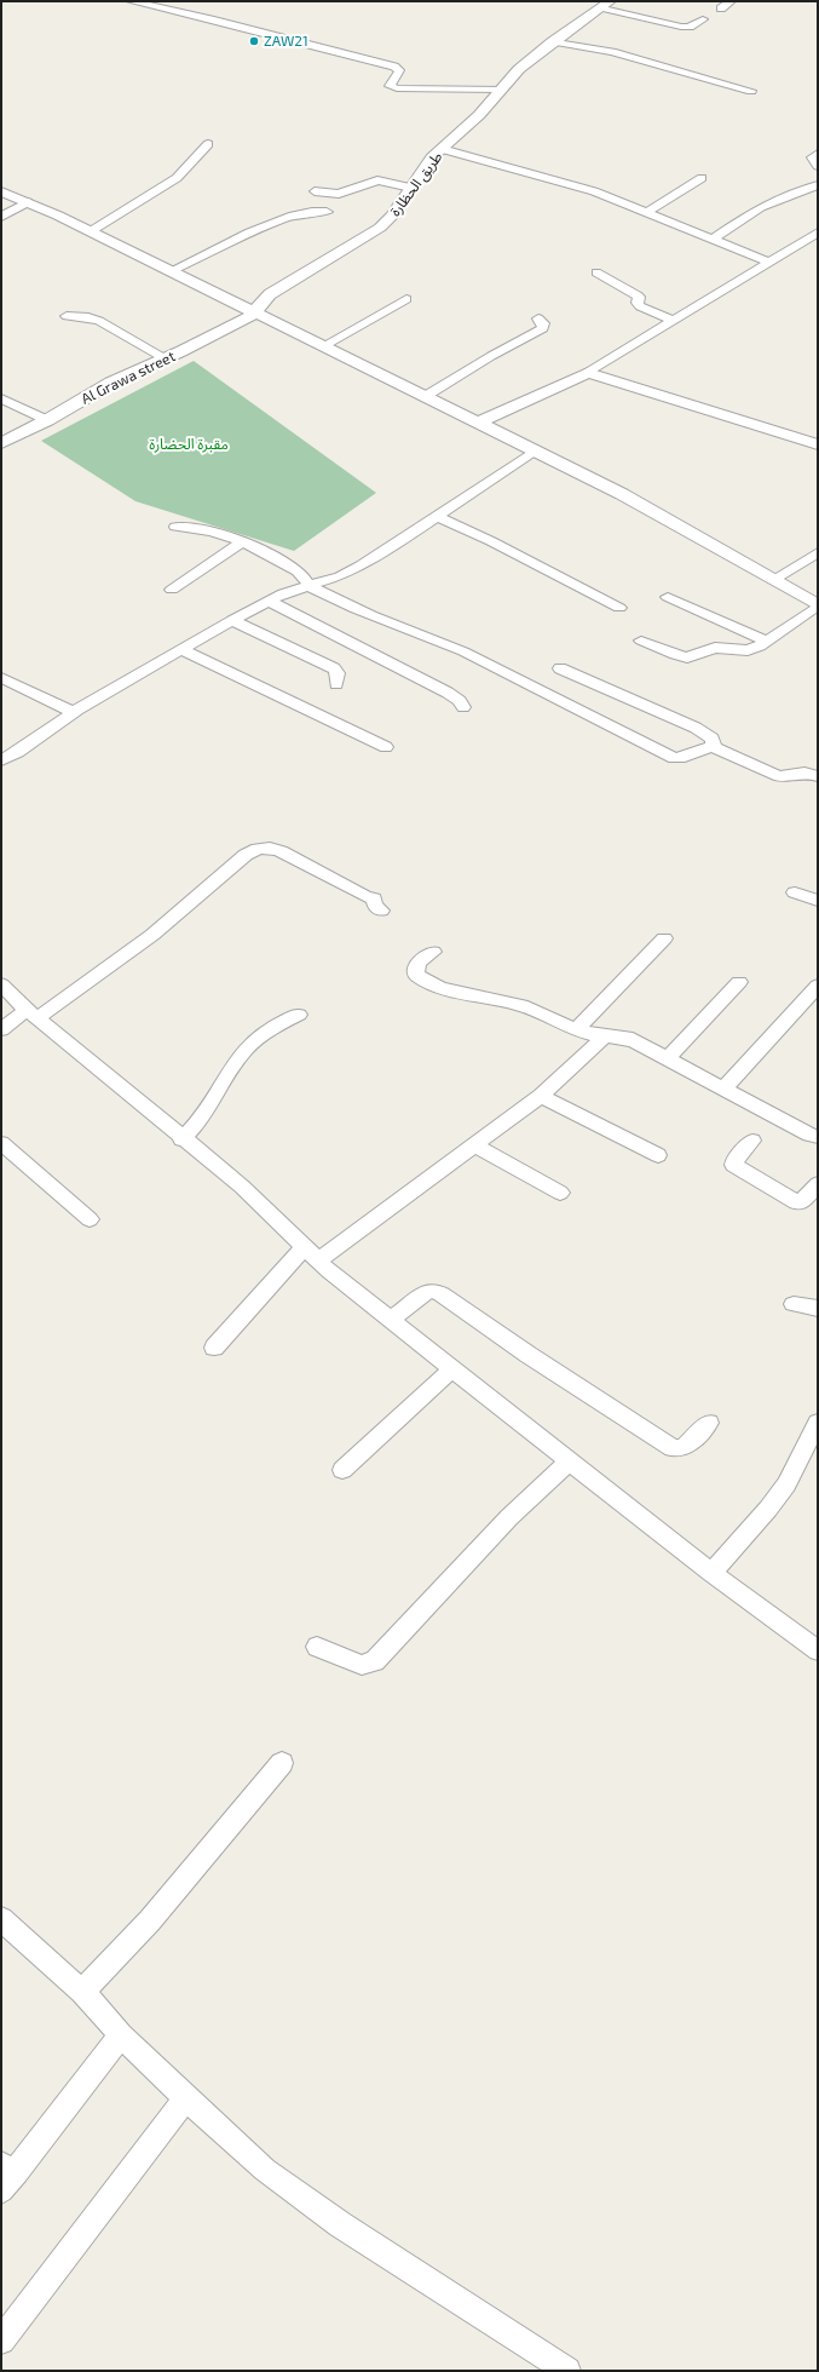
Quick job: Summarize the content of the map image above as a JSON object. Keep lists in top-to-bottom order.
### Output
{
  "streets": {
    "street": ["طريق الحظارة", "Al Grawa street"]
  },
  "crossings": [
    ["طريق الحظارة", "Al Grawa street"]
  ],
  "parks": ["مقبرة الحضارة"],
  "places": ["ZAW21"]
}
